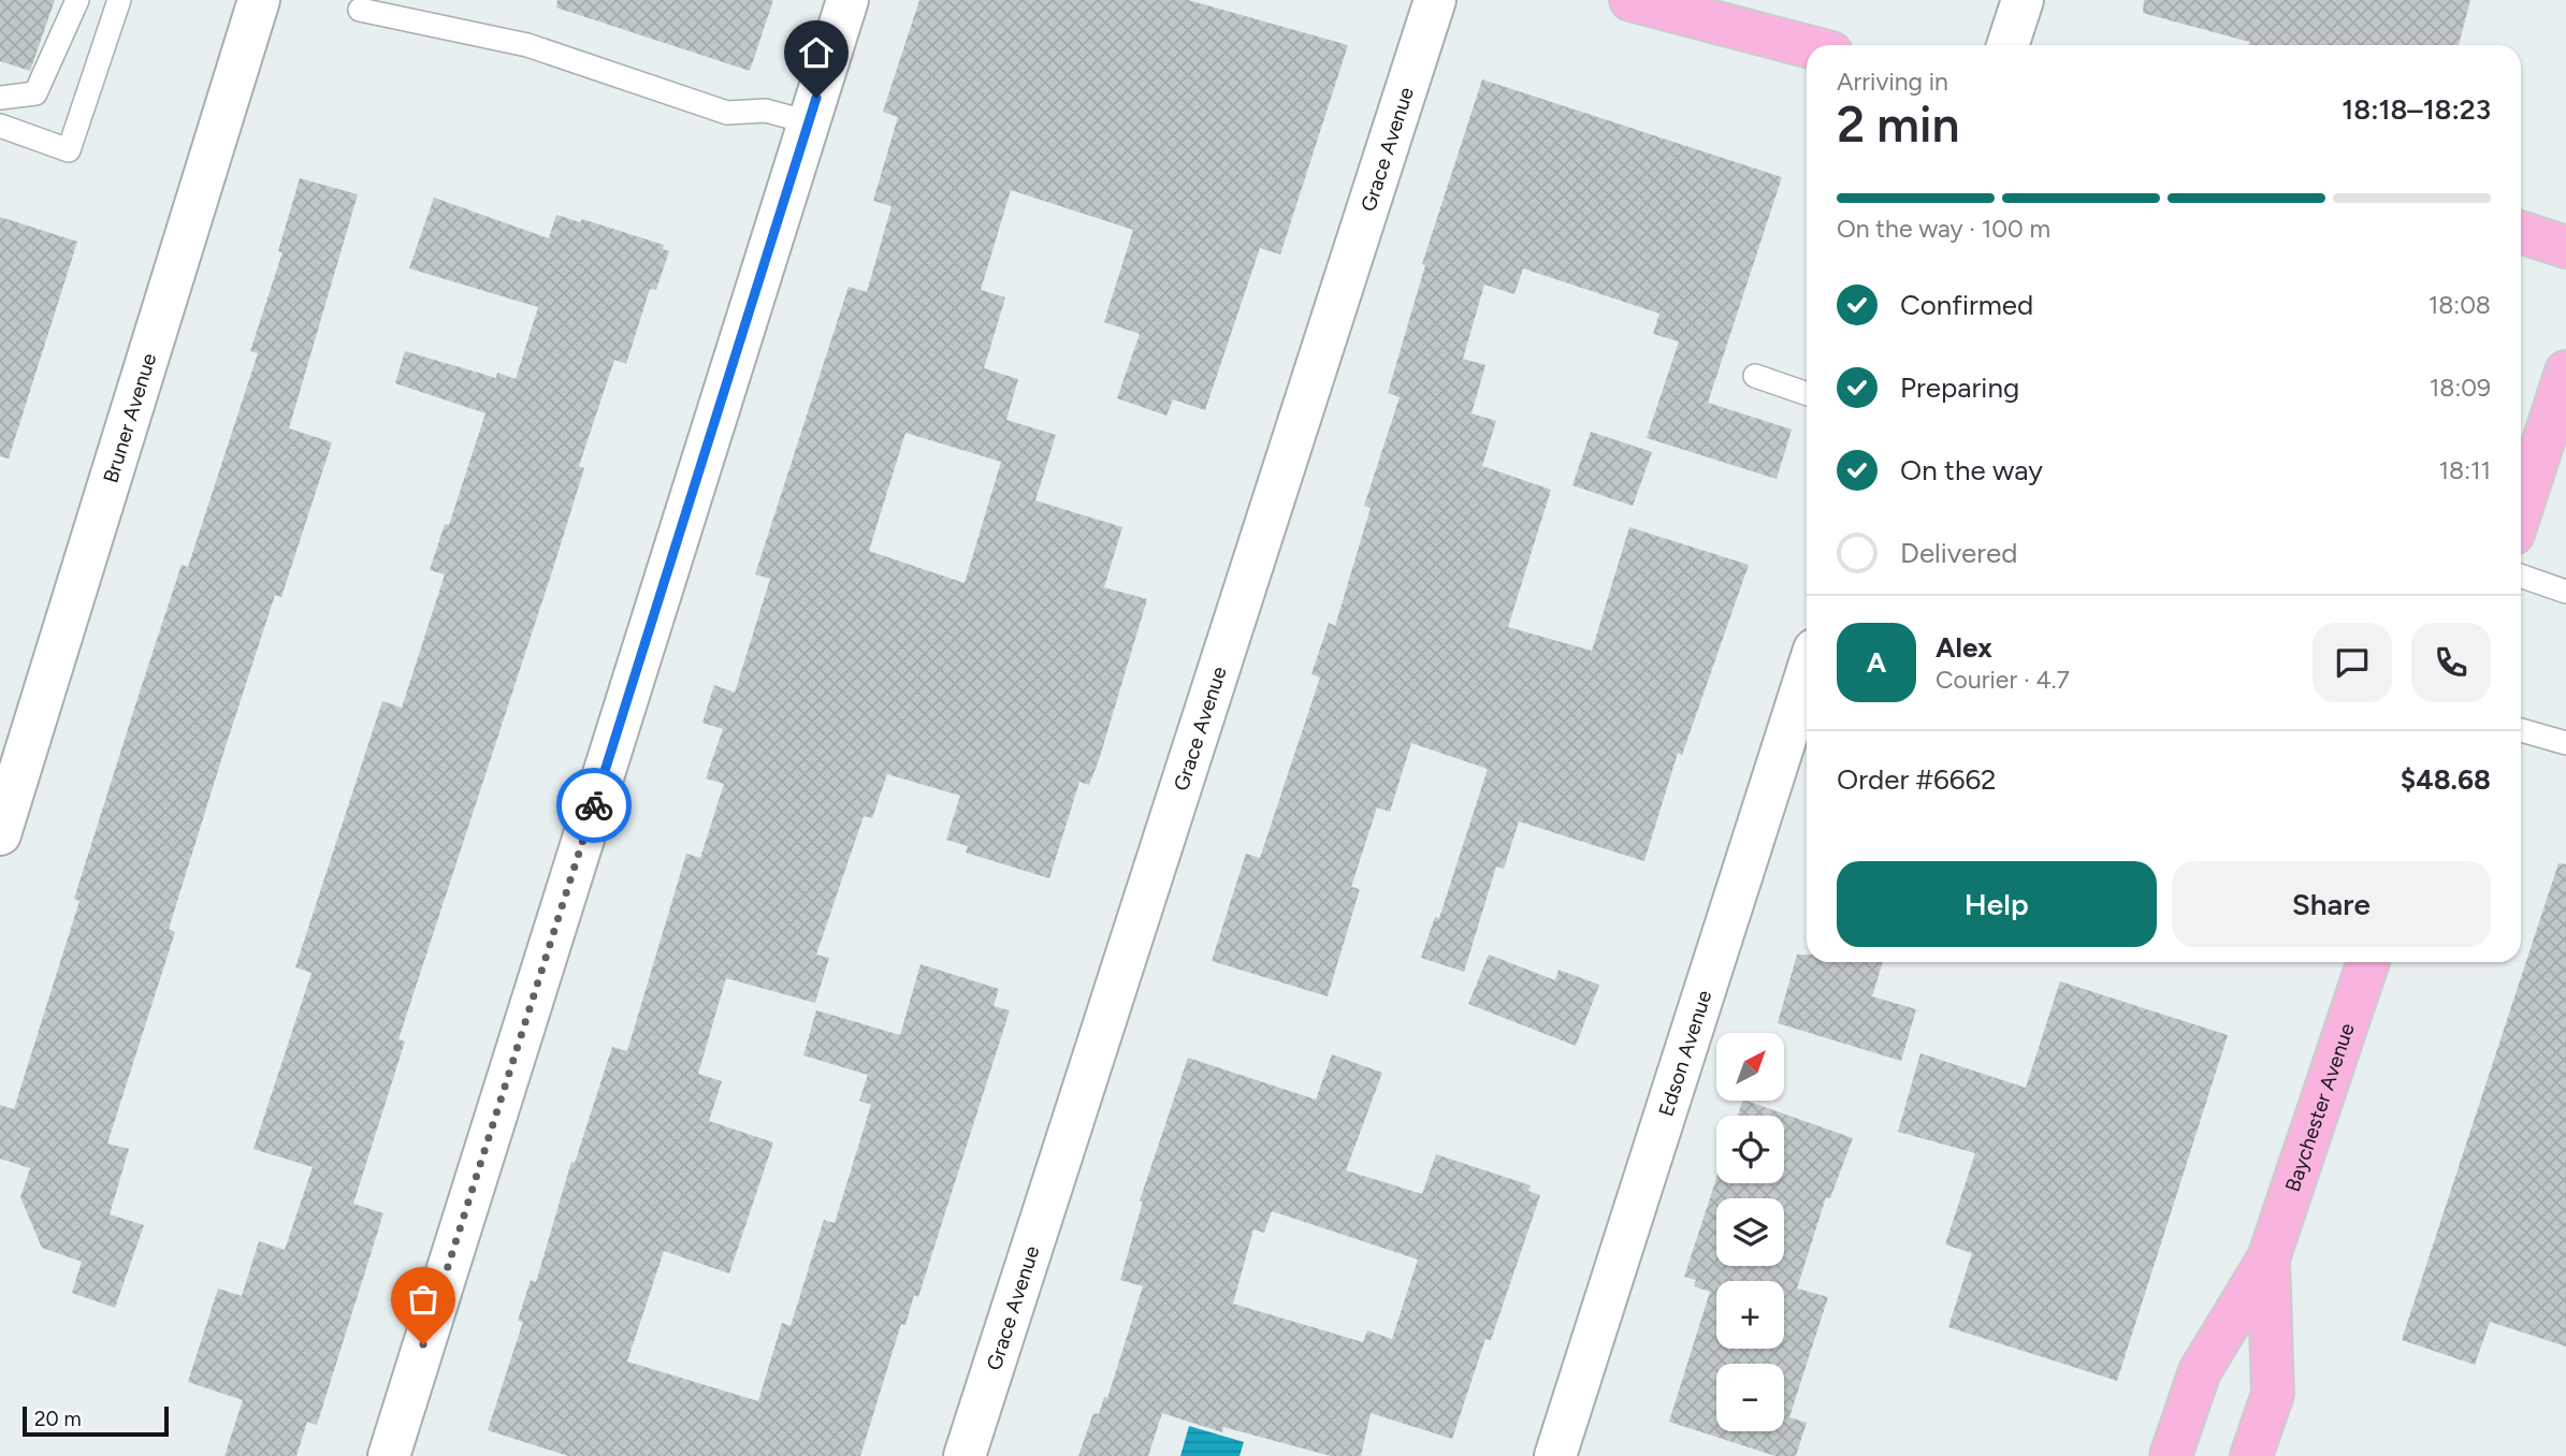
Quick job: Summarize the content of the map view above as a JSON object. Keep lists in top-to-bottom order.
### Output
{
  "streets": {
    "main road": ["Baychester Avenue"],
    "street": ["Grace Avenue", "Bruner Avenue", "Edson Avenue"]
  },
  "scale_bar": "20 m",
  "north": "top right",
  "page": {
    "heading": ["2 min", "Arriving in", "18:18–18:23"],
    "panel": [
      "Alex",
      "Courier · 4.7",
      "Order #6662",
      "$48.68"
    ],
    "bar": "On the way · 100 m",
    "list": [
      ["Confirmed", "18:08"],
      ["Preparing", "18:09"],
      ["On the way", "18:11"],
      "Delivered"
    ],
    "round": "A",
    "buttons": ["Help", "Share"],
    "map_buttons": ["+", "−"],
    "scale": "20 m"
  }
}
